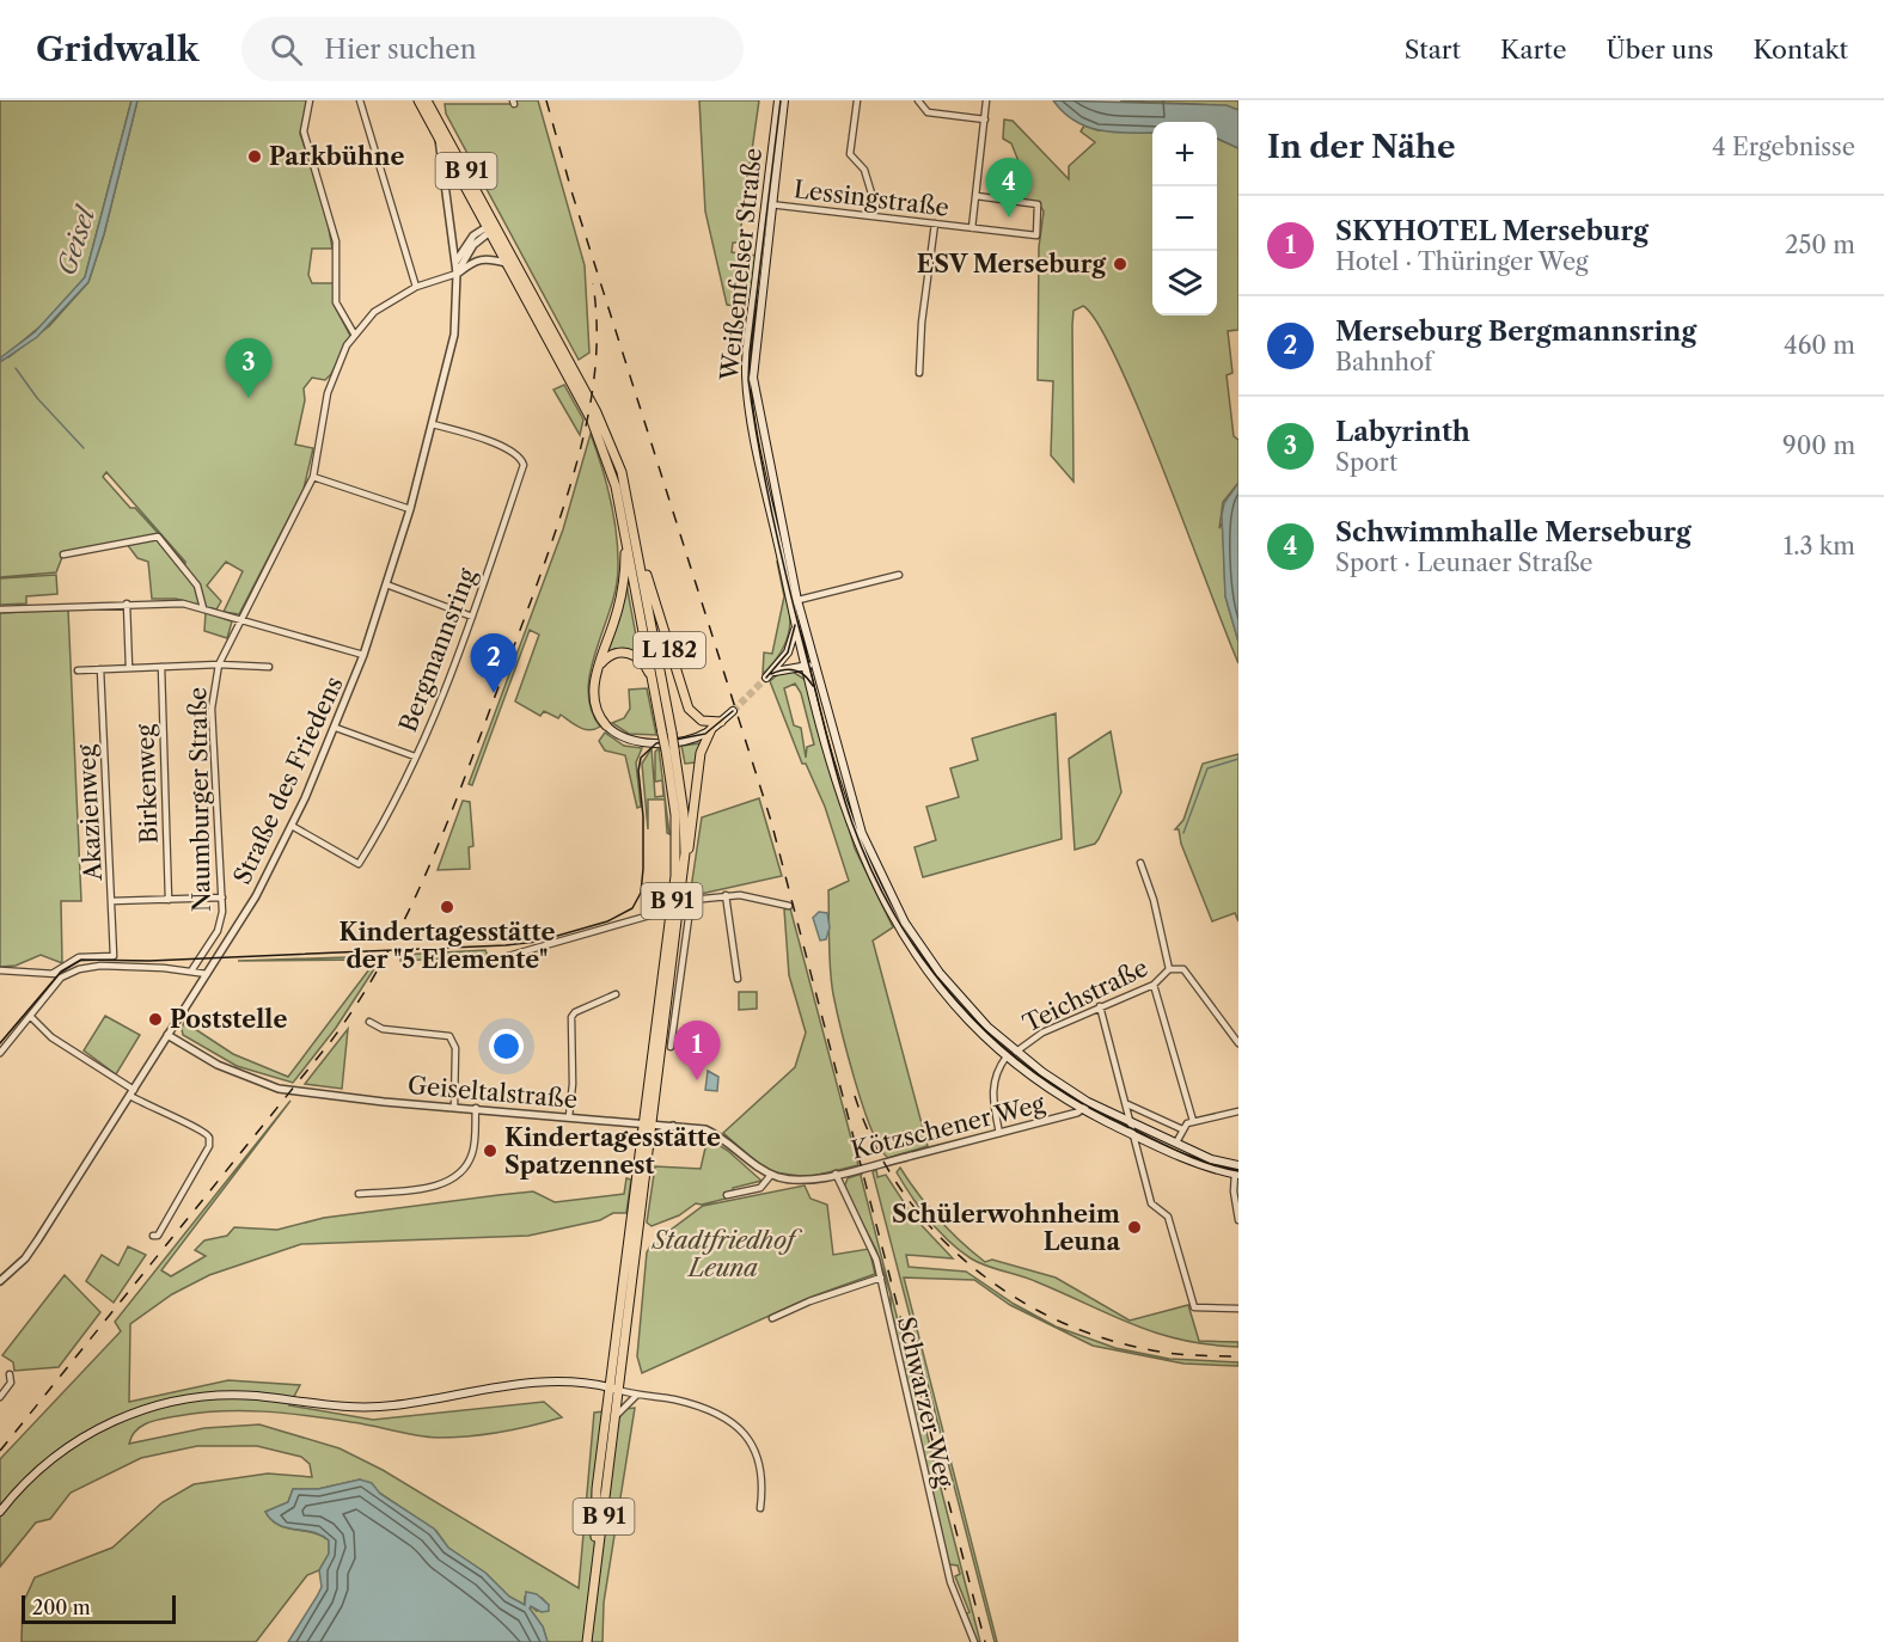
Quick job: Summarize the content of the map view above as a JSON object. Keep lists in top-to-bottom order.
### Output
{
  "streets": {
    "main road": ["B 91", "Weißenfelser Straße", "L 182"],
    "street": [
      "Lessingstraße",
      "Bergmannsring",
      "Straße des Friedens",
      "Birkenweg",
      "Naumburger Straße",
      "Akazienweg",
      "Teichstraße",
      "Geiseltalstraße",
      "Kötzschener Weg",
      "Schwarzer Weg"
    ]
  },
  "crossings": [
    ["B 91", "L 182"],
    ["B 91", "Straße des Friedens"],
    ["B 91", "Geiseltalstraße"],
    ["Lessingstraße", "Weißenfelser Straße"],
    ["Weißenfelser Straße", "Teichstraße"],
    ["Weißenfelser Straße", "Kötzschener Weg"],
    ["Bergmannsring", "Straße des Friedens"],
    ["Straße des Friedens", "Naumburger Straße"],
    ["Straße des Friedens", "Geiseltalstraße"],
    ["Geiseltalstraße", "Kötzschener Weg"],
    ["Kötzschener Weg", "Schwarzer Weg"]
  ],
  "water": ["Geisel"],
  "parks": ["Stadtfriedhof Leuna"],
  "places": [
    "Parkbühne",
    "ESV Merseburg",
    "Kindertagesstätte der \"5 Elemente\"",
    "Poststelle",
    "Kindertagesstätte Spatzennest",
    "Schülerwohnheim Leuna"
  ],
  "scale_bar": "200 m",
  "page": {
    "header": "Gridwalk",
    "search": "Hier suchen",
    "nav": [
      "Start",
      "Karte",
      "Über uns",
      "Kontakt"
    ],
    "heading": ["In der Nähe", "4 Ergebnisse"],
    "map_buttons": ["+", "−"],
    "pins": [
      "4",
      "3",
      "2",
      "1"
    ],
    "list": [
      {
        "mark": "1",
        "name": "SKYHOTEL Merseburg",
        "note": "Hotel · Thüringer Weg",
        "value": "250 m"
      },
      {
        "mark": "2",
        "name": "Merseburg Bergmannsring",
        "note": "Bahnhof",
        "value": "460 m"
      },
      {
        "mark": "3",
        "name": "Labyrinth",
        "note": "Sport",
        "value": "900 m"
      },
      {
        "mark": "4",
        "name": "Schwimmhalle Merseburg",
        "note": "Sport · Leunaer Straße",
        "value": "1.3 km"
      }
    ],
    "scale": "200 m"
  }
}
